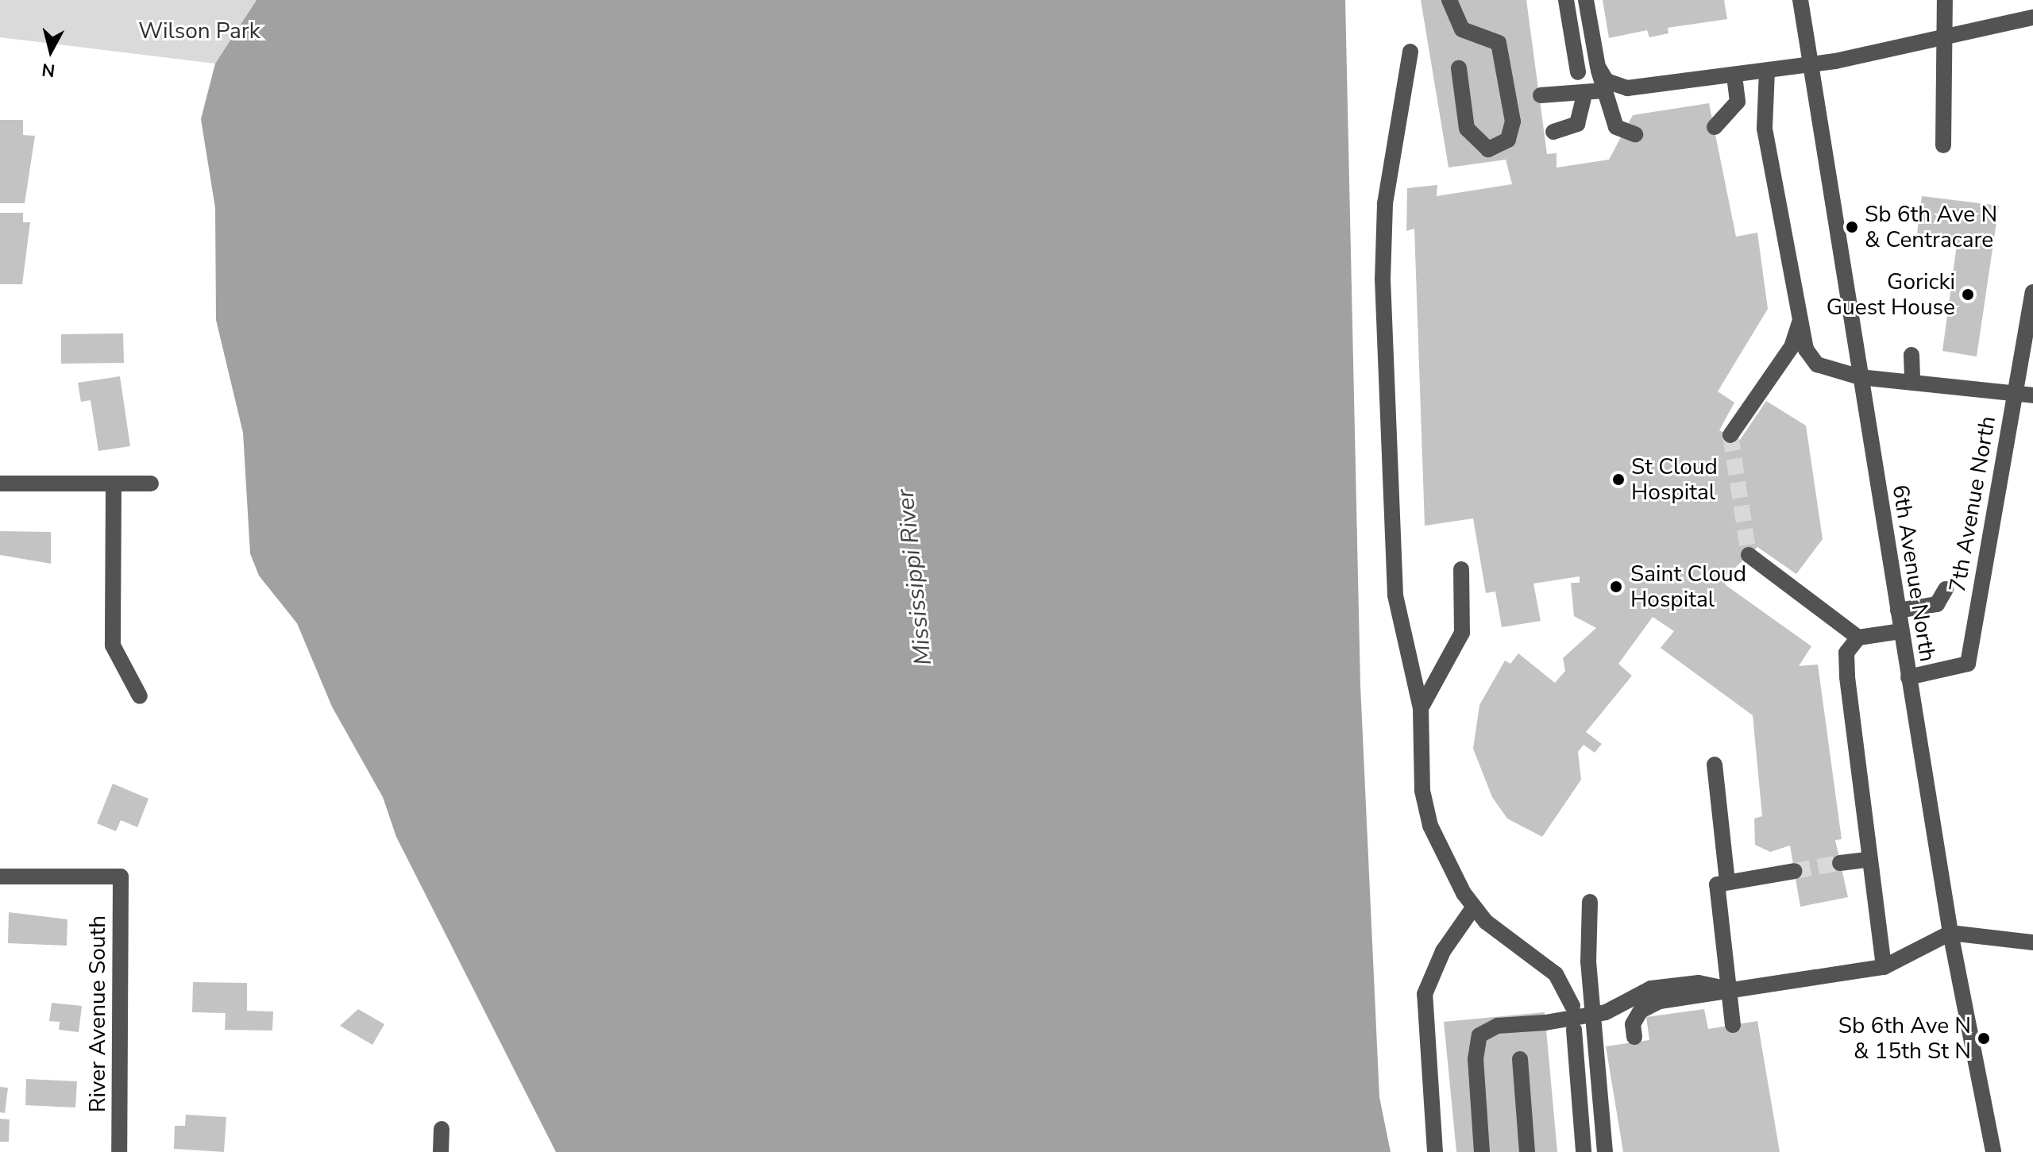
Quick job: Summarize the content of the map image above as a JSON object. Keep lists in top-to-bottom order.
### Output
{
  "streets": {
    "street": ["7th Avenue North", "6th Avenue North", "River Avenue South"]
  },
  "crossings": [
    ["7th Avenue North", "6th Avenue North"]
  ],
  "water": ["Mississippi River"],
  "parks": ["Wilson Park"],
  "places": [
    "Sb 6th Ave N & Centracare",
    "Goricki Guest House",
    "St Cloud Hospital",
    "Saint Cloud Hospital",
    "Sb 6th Ave N & 15th St N"
  ],
  "north": "bottom"
}
